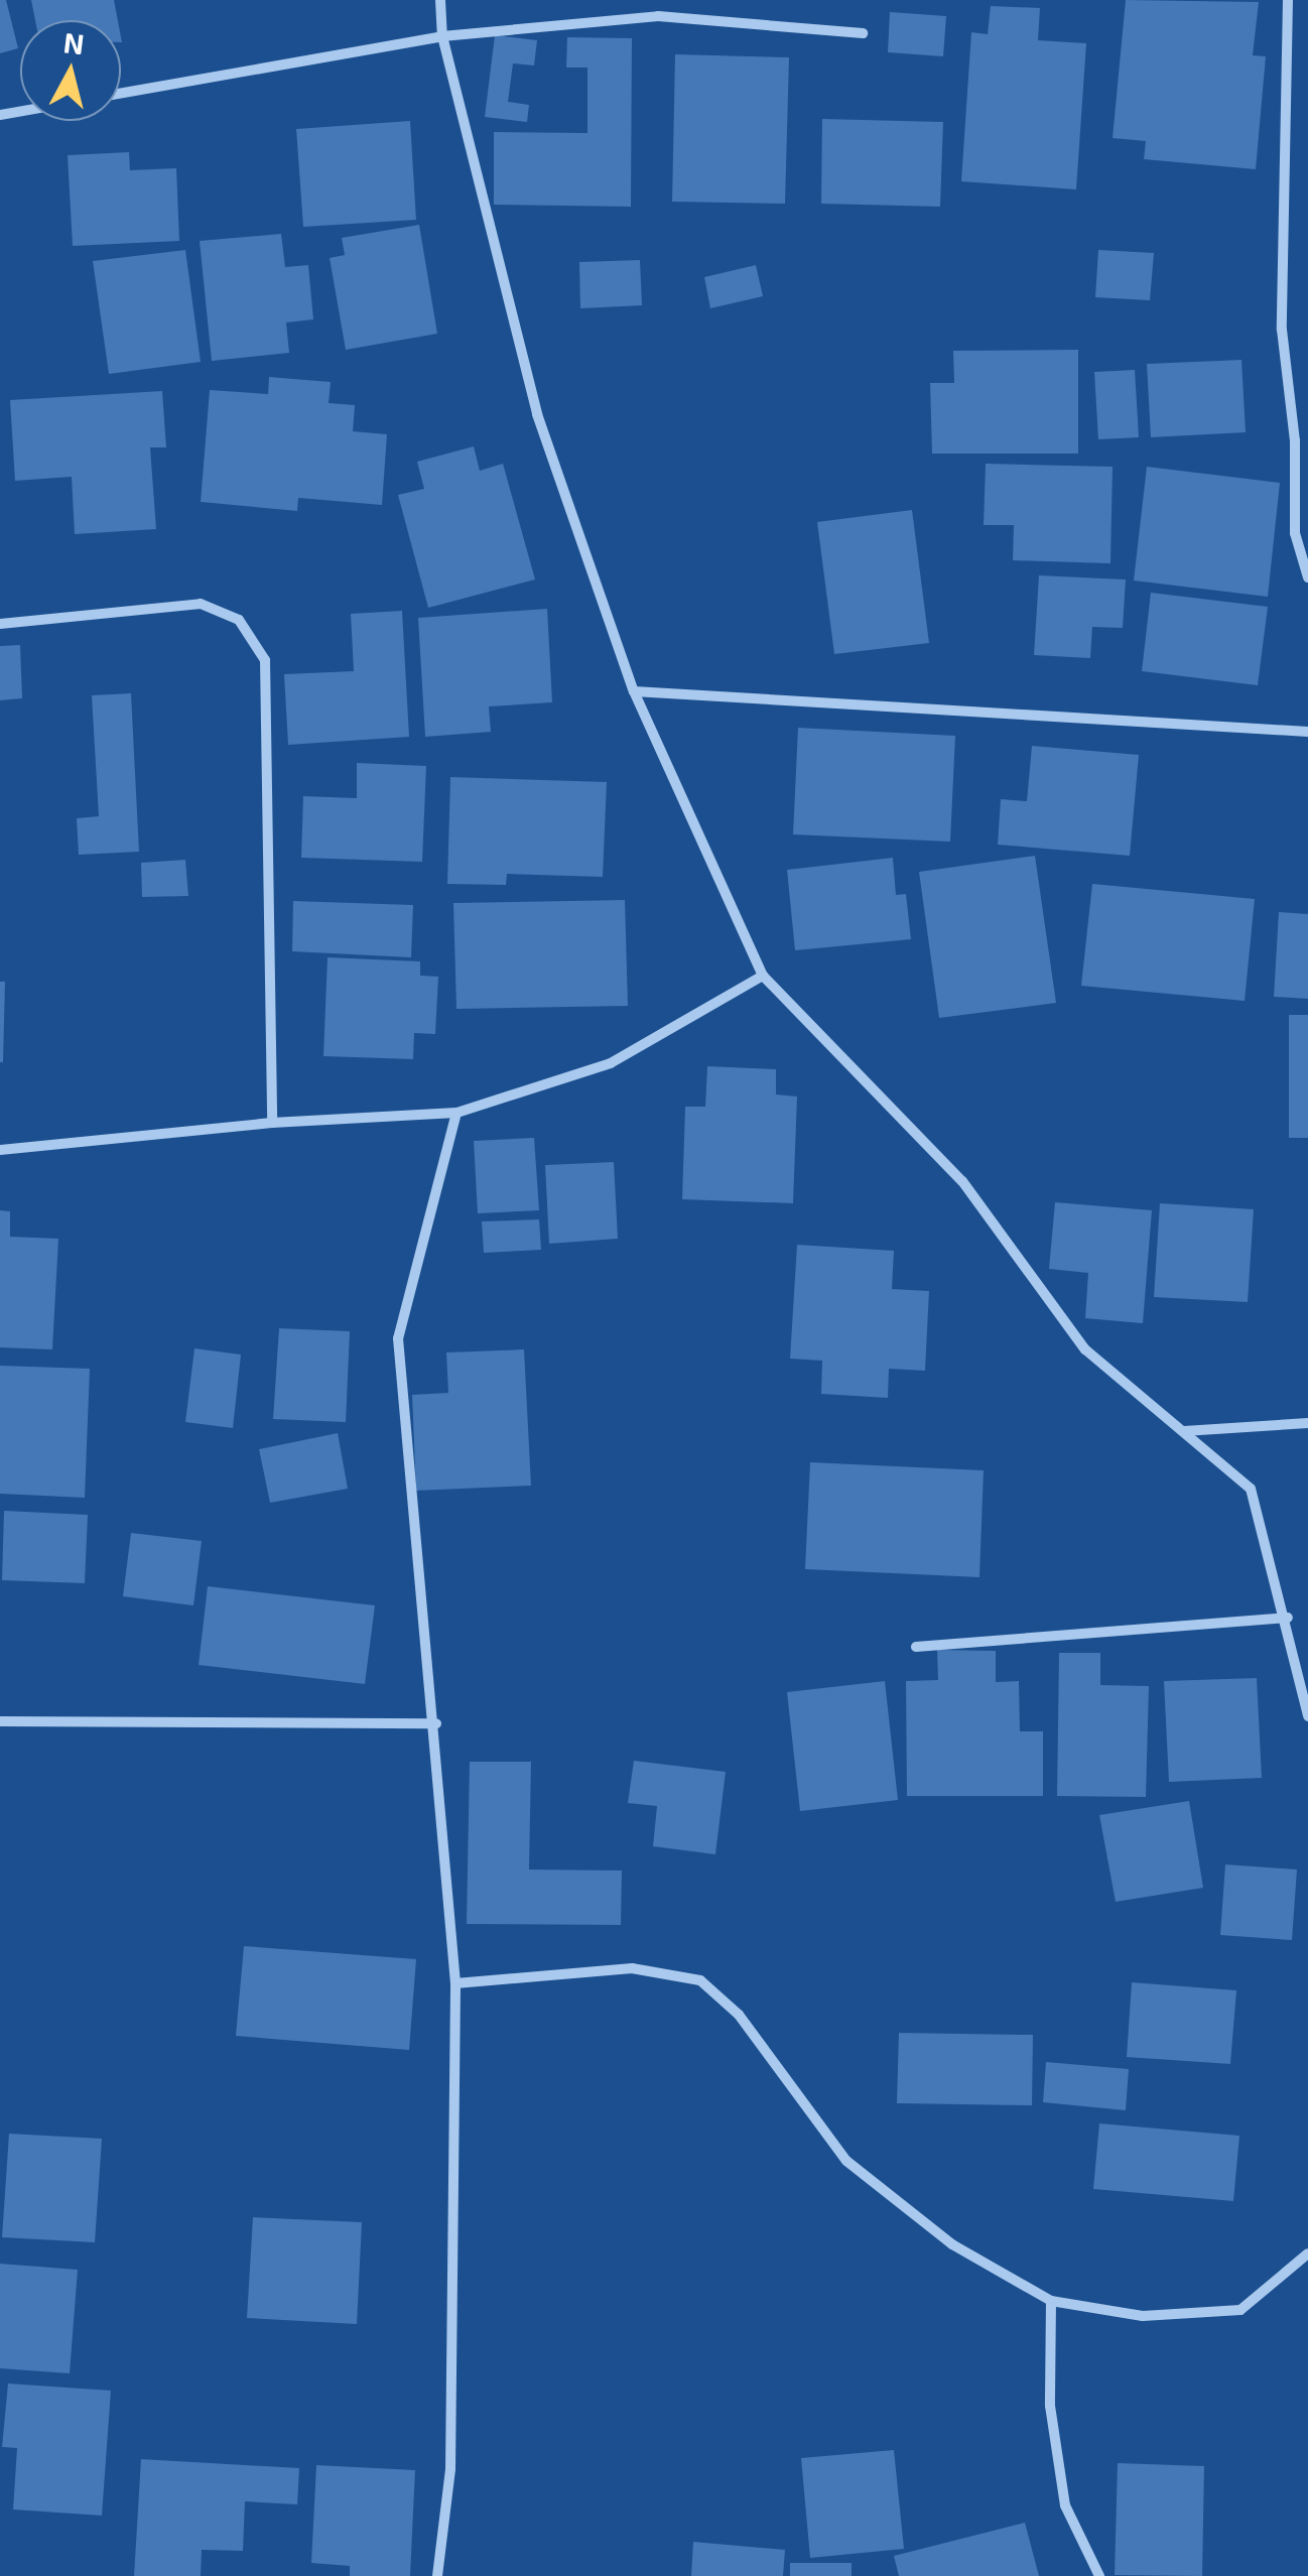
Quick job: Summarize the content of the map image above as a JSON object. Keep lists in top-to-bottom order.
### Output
{
  "north": "top"
}
